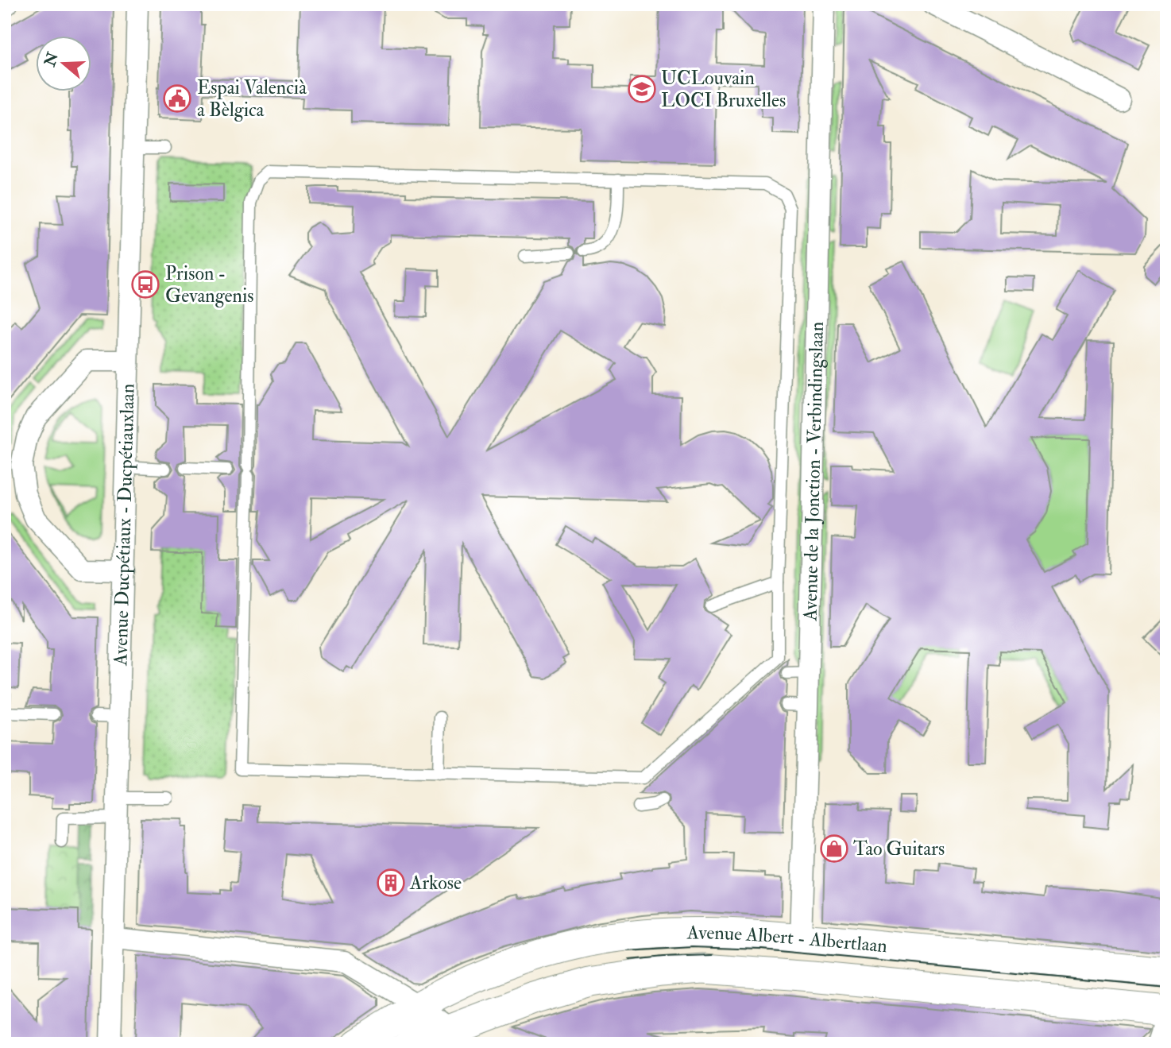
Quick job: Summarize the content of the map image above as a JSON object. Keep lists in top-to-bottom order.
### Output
{
  "streets": {
    "main road": ["Avenue Albert - Albertlaan"],
    "street": ["Avenue de la Jonction - Verbindingslaan", "Avenue Ducpétiaux - Ducpétiauxlaan"]
  },
  "crossings": [
    ["Avenue de la Jonction - Verbindingslaan", "Avenue Albert - Albertlaan"]
  ],
  "places": {
    "school or university": ["UCLouvain LOCI Bruxelles"],
    "public building": ["Espai Valencià a Bèlgica"],
    "bus stop": ["Prison - Gevangenis"],
    "shop": ["Tao Guitars"],
    "building": ["Arkose"]
  },
  "north": "left"
}
